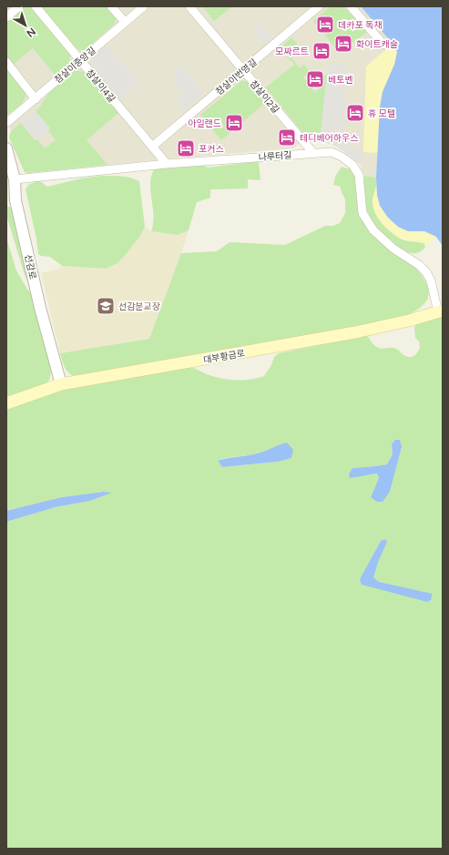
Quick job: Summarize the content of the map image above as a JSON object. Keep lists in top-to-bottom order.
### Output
{
  "streets": {
    "main road": ["대부황금로"],
    "street": [
      "참살이중앙길",
      "참살이번영길",
      "참살이4길",
      "참살이2길",
      "나루터길",
      "선감로"
    ]
  },
  "crossings": [
    ["참살이중앙길", "참살이4길"],
    ["참살이번영길", "참살이4길"],
    ["참살이번영길", "참살이2길"],
    ["참살이4길", "나루터길"],
    ["참살이2길", "나루터길"],
    ["나루터길", "선감로"],
    ["나루터길", "대부황금로"],
    ["선감로", "대부황금로"]
  ],
  "places": {
    "hotel": [
      "데카포 독채",
      "화이트캐슬",
      "모짜르트",
      "베토벤",
      "휴 모텔",
      "아일랜드",
      "테디베어하우스",
      "포커스"
    ],
    "school or university": ["선감분교장"]
  },
  "north": "bottom right"
}
